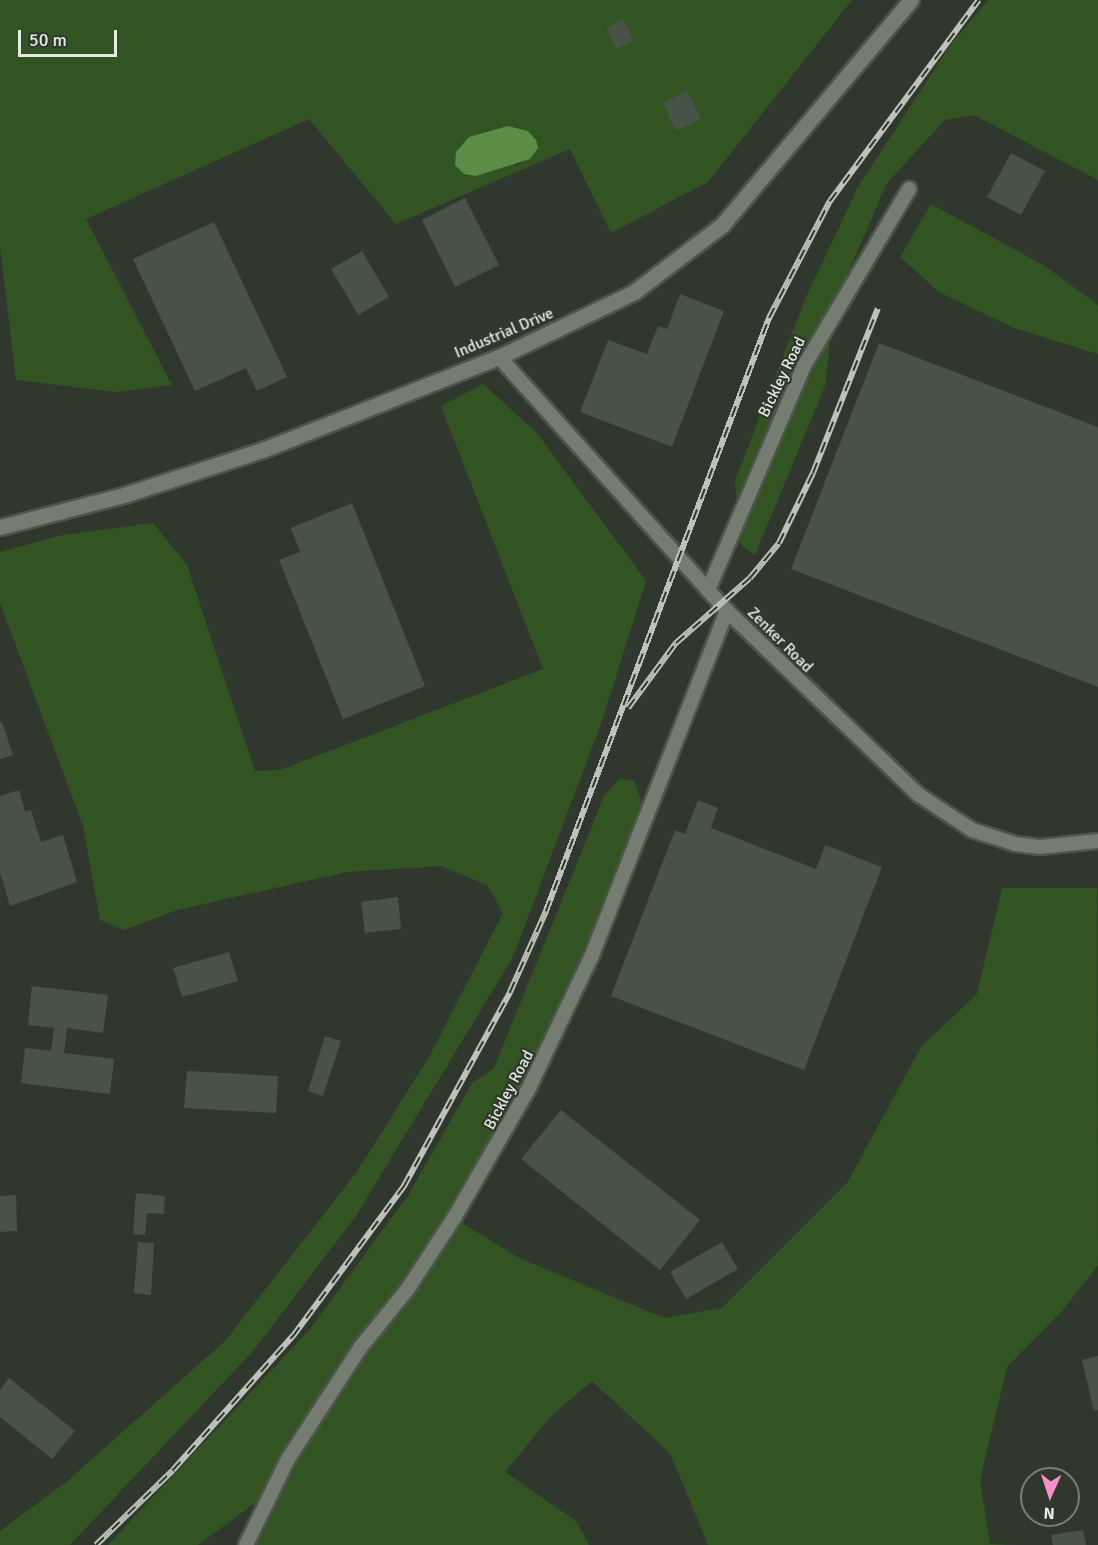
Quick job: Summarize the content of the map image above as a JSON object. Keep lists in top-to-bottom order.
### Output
{
  "streets": {
    "street": ["Industrial Drive", "Bickley Road", "Zenker Road"]
  },
  "crossings": [
    ["Industrial Drive", "Zenker Road"],
    ["Bickley Road", "Zenker Road"]
  ],
  "scale_bar": "50 m",
  "north": "bottom"
}
